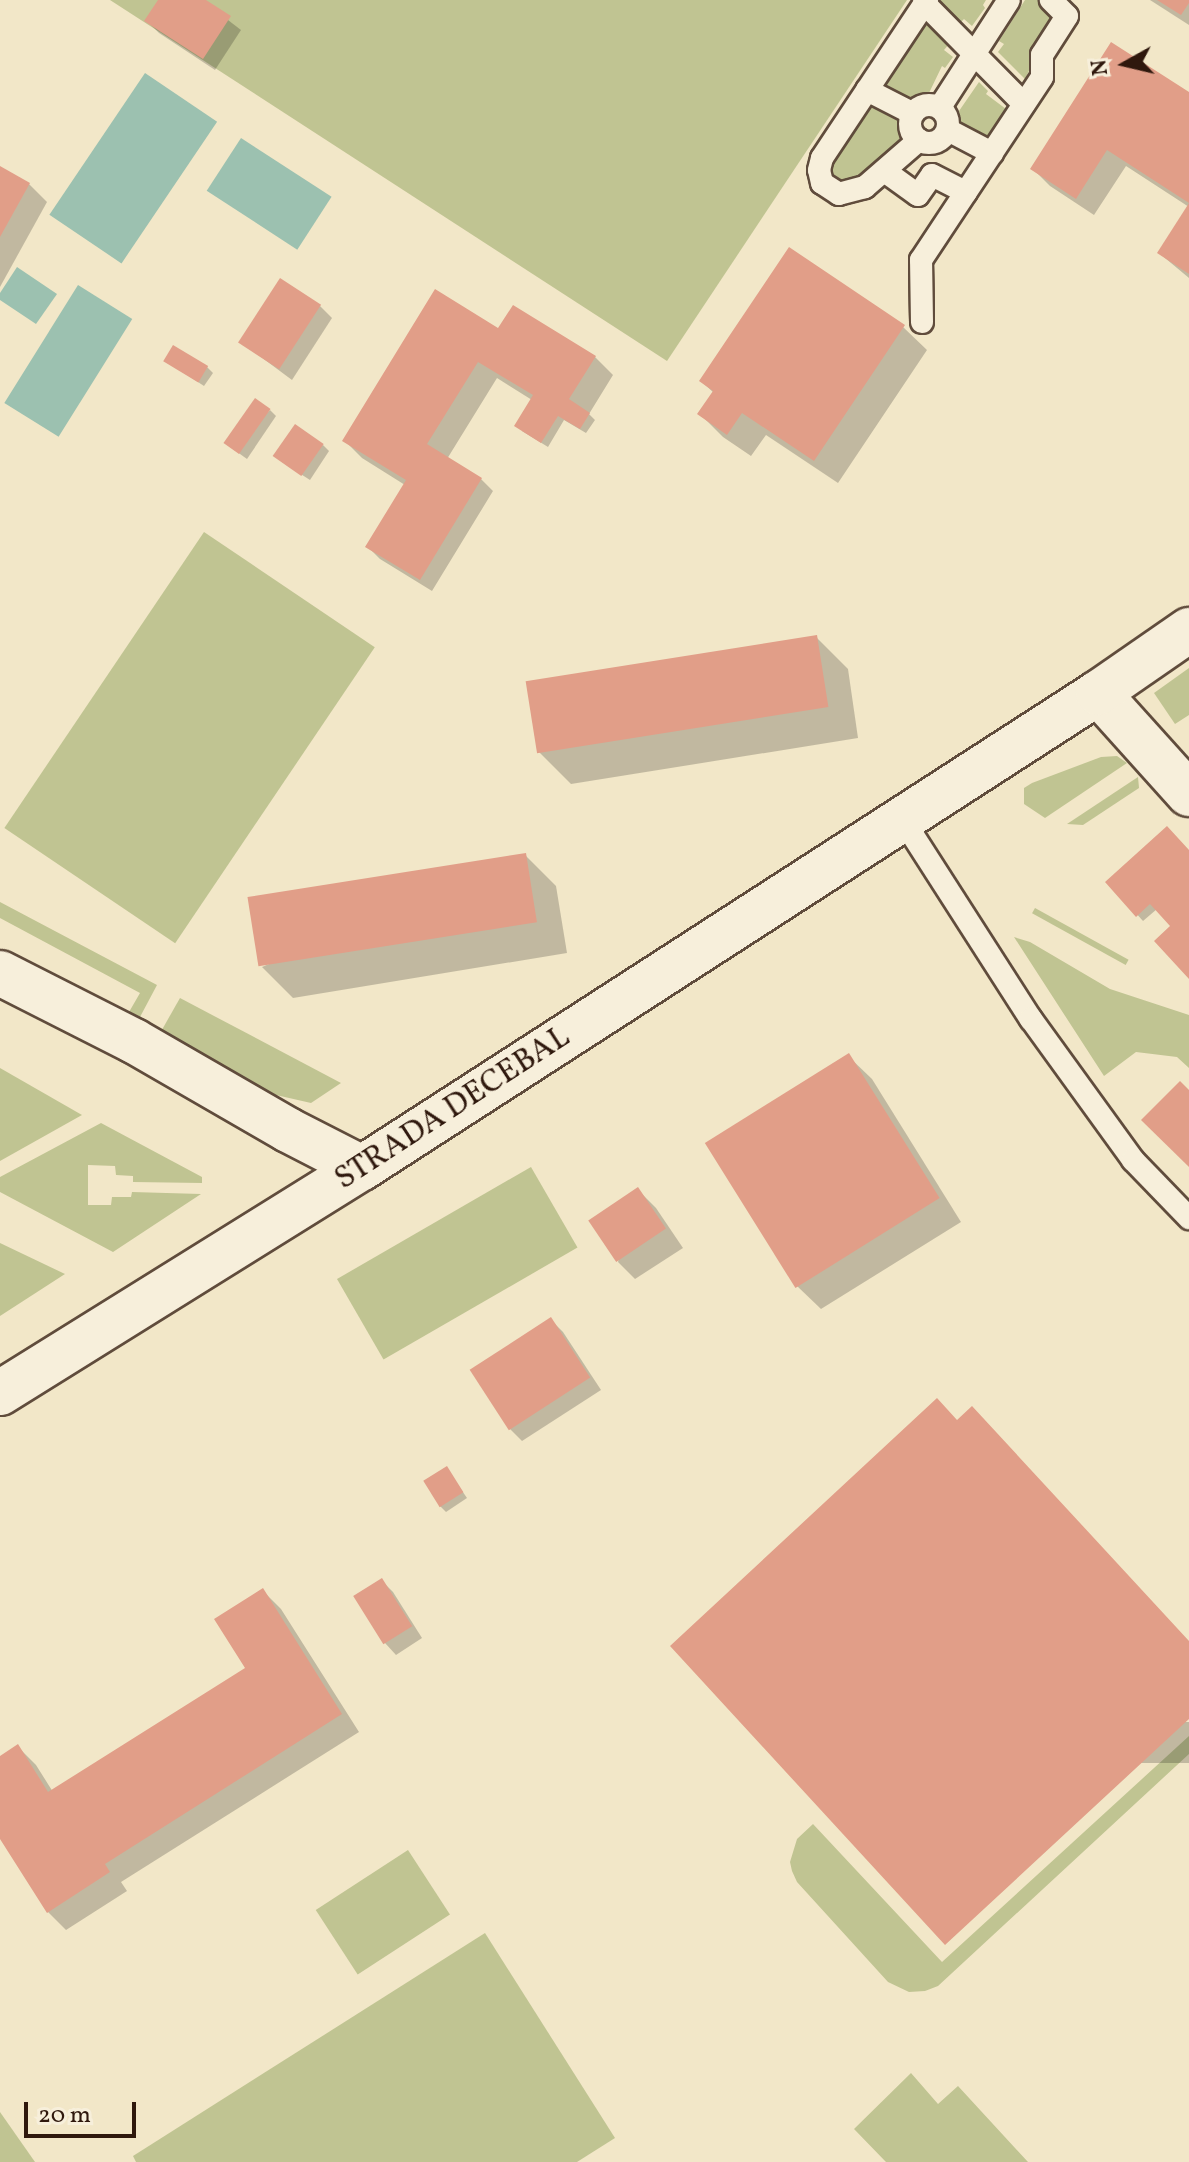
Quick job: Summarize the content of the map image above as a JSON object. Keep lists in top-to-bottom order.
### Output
{
  "streets": {
    "main road": ["STRADA DECEBAL"]
  },
  "scale_bar": "20 m",
  "north": "left"
}
